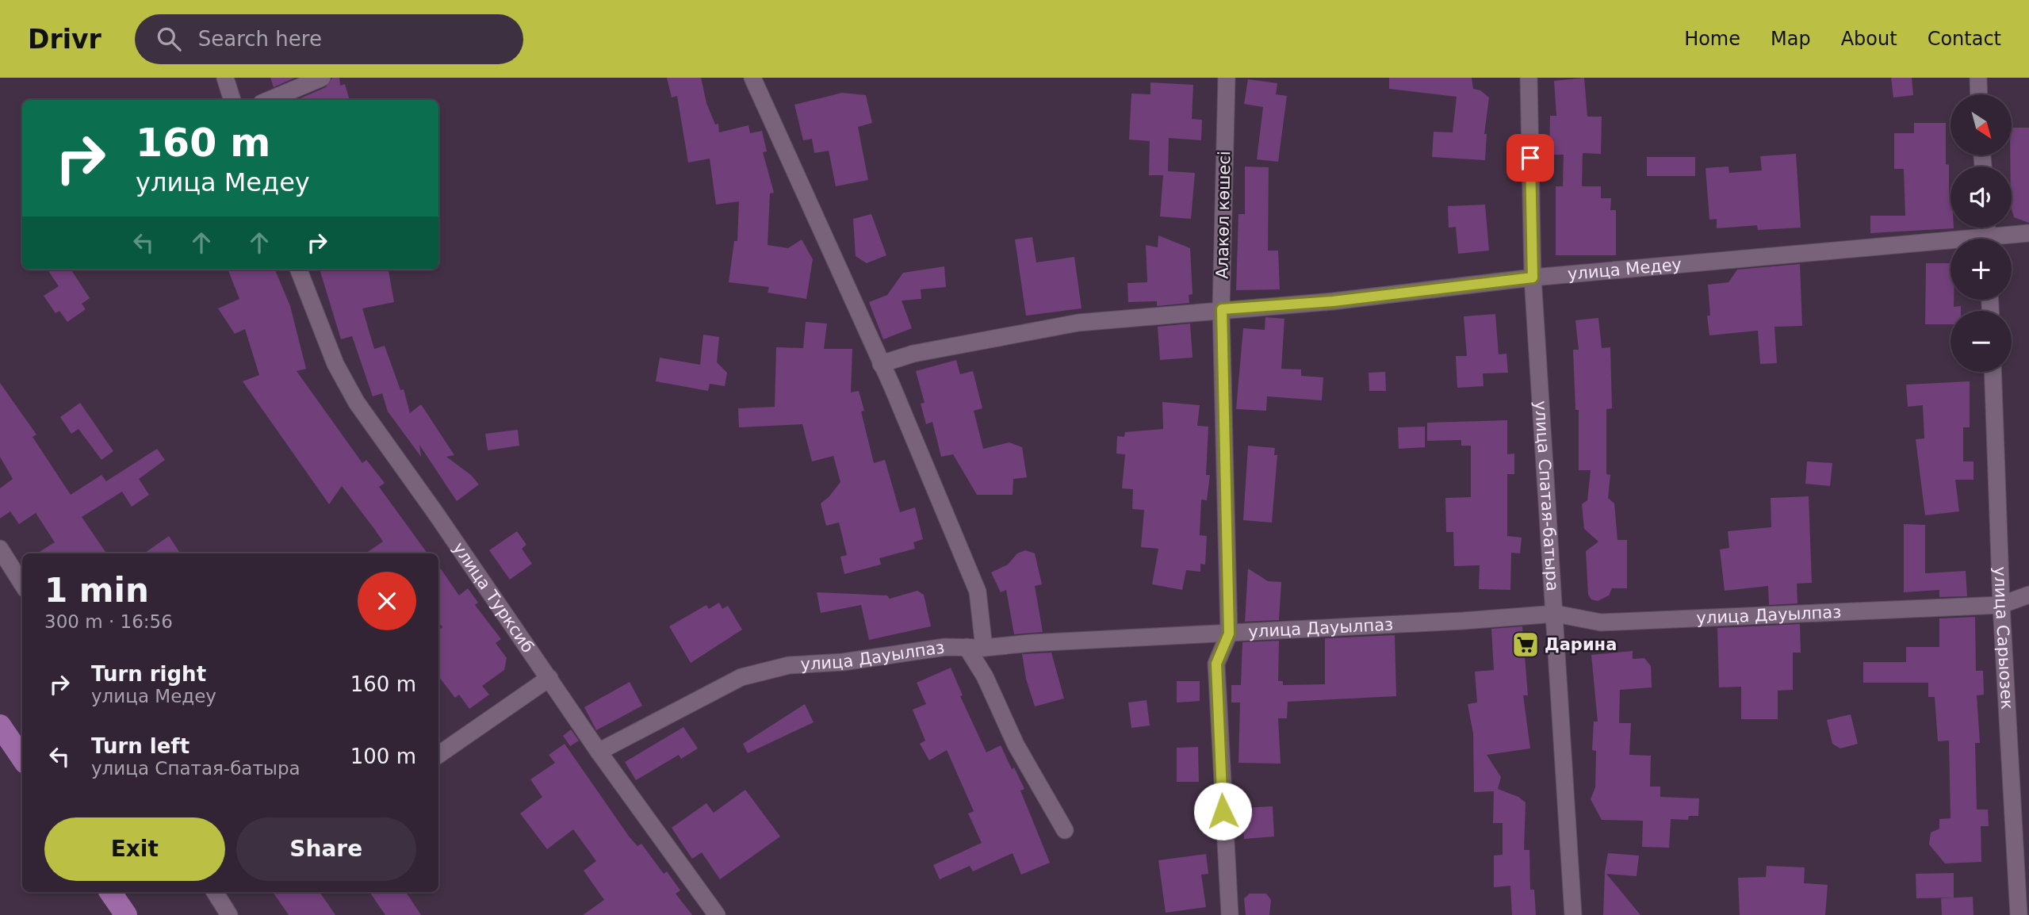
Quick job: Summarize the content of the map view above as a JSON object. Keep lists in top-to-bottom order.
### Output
{
  "streets": {
    "street": [
      "Алакөл көшесі",
      "улица Медеу",
      "улица Спатая-батыра",
      "улица Турксиб",
      "улица Дауылпаз",
      "улица Сарыозек"
    ]
  },
  "crossings": [
    ["Алакөл көшесі", "улица Медеу"],
    ["Алакөл көшесі", "улица Дауылпаз"],
    ["улица Медеу", "улица Спатая-батыра"],
    ["улица Спатая-батыра", "улица Дауылпаз"],
    ["улица Турксиб", "улица Дауылпаз"],
    ["улица Дауылпаз", "улица Сарыозек"]
  ],
  "places": {
    "supermarket": ["Дарина"]
  },
  "north": "bottom right",
  "page": {
    "header": "Drivr",
    "search": "Search here",
    "nav": [
      "Home",
      "Map",
      "About",
      "Contact"
    ],
    "map_buttons": ["+", "−"],
    "turn": ["160 m", "улица Медеу"],
    "heading": ["1 min", "300 m · 16:56"],
    "list": [
      {
        "name": "Turn right",
        "note": "улица Медеу",
        "value": "160 m"
      },
      {
        "name": "Turn left",
        "note": "улица Спатая-батыра",
        "value": "100 m"
      }
    ],
    "buttons": ["Exit", "Share"]
  }
}
